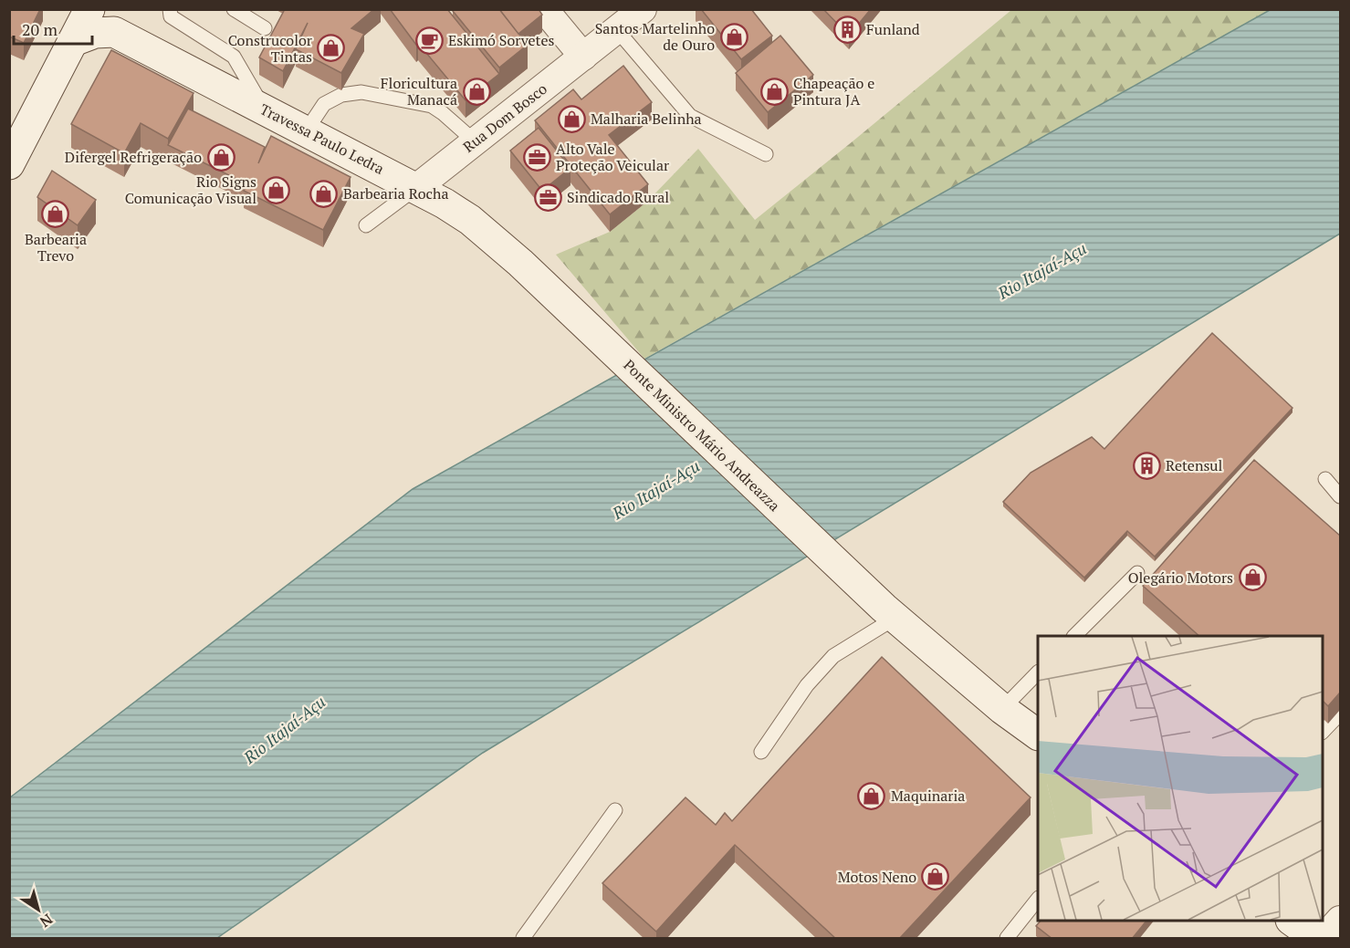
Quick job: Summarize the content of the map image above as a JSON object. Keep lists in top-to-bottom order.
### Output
{
  "streets": {
    "street": ["Rua Dom Bosco", "Travessa Paulo Ledra", "Ponte Ministro Mário Andreazza"]
  },
  "crossings": [
    ["Rua Dom Bosco", "Travessa Paulo Ledra"],
    ["Travessa Paulo Ledra", "Ponte Ministro Mário Andreazza"]
  ],
  "water": ["Rio Itajaí-Açu"],
  "places": {
    "building": ["Funland", "Retensul"],
    "shop": [
      "Santos Martelinho de Ouro",
      "Construcolor Tintas",
      "Floricultura Manacá",
      "Chapeação e Pintura JA",
      "Malharia Belinha",
      "Difergel Refrigeração",
      "Rio Signs Comunicação Visual",
      "Barbearia Rocha",
      "Barbearia Trevo",
      "Olegário Motors",
      "Maquinaria",
      "Motos Neno"
    ],
    "cafe": ["Eskimó Sorvetes"],
    "office": ["Alto Vale Proteção Veicular", "Sindicado Rural"]
  },
  "scale_bar": "20 m",
  "north": "bottom right"
}
